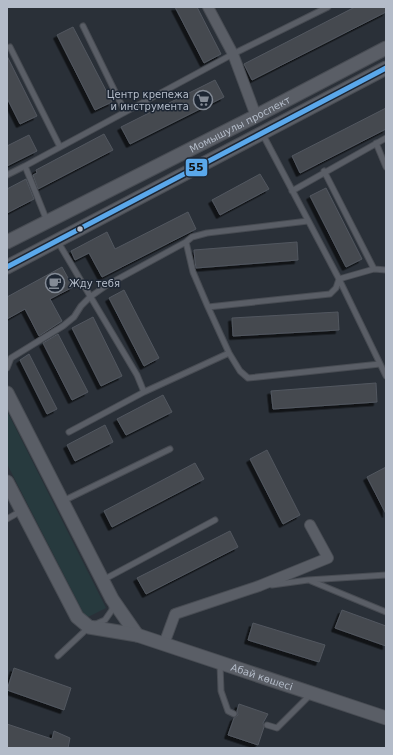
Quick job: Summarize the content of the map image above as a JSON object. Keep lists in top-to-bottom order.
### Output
{
  "streets": {
    "street": ["Момышулы проспект", "Абай көшесі"]
  },
  "places": {
    "supermarket": ["Центр крепежа и инструмента"],
    "cafe": ["Жду тебя"]
  },
  "lines": ["transit line 55"]
}
